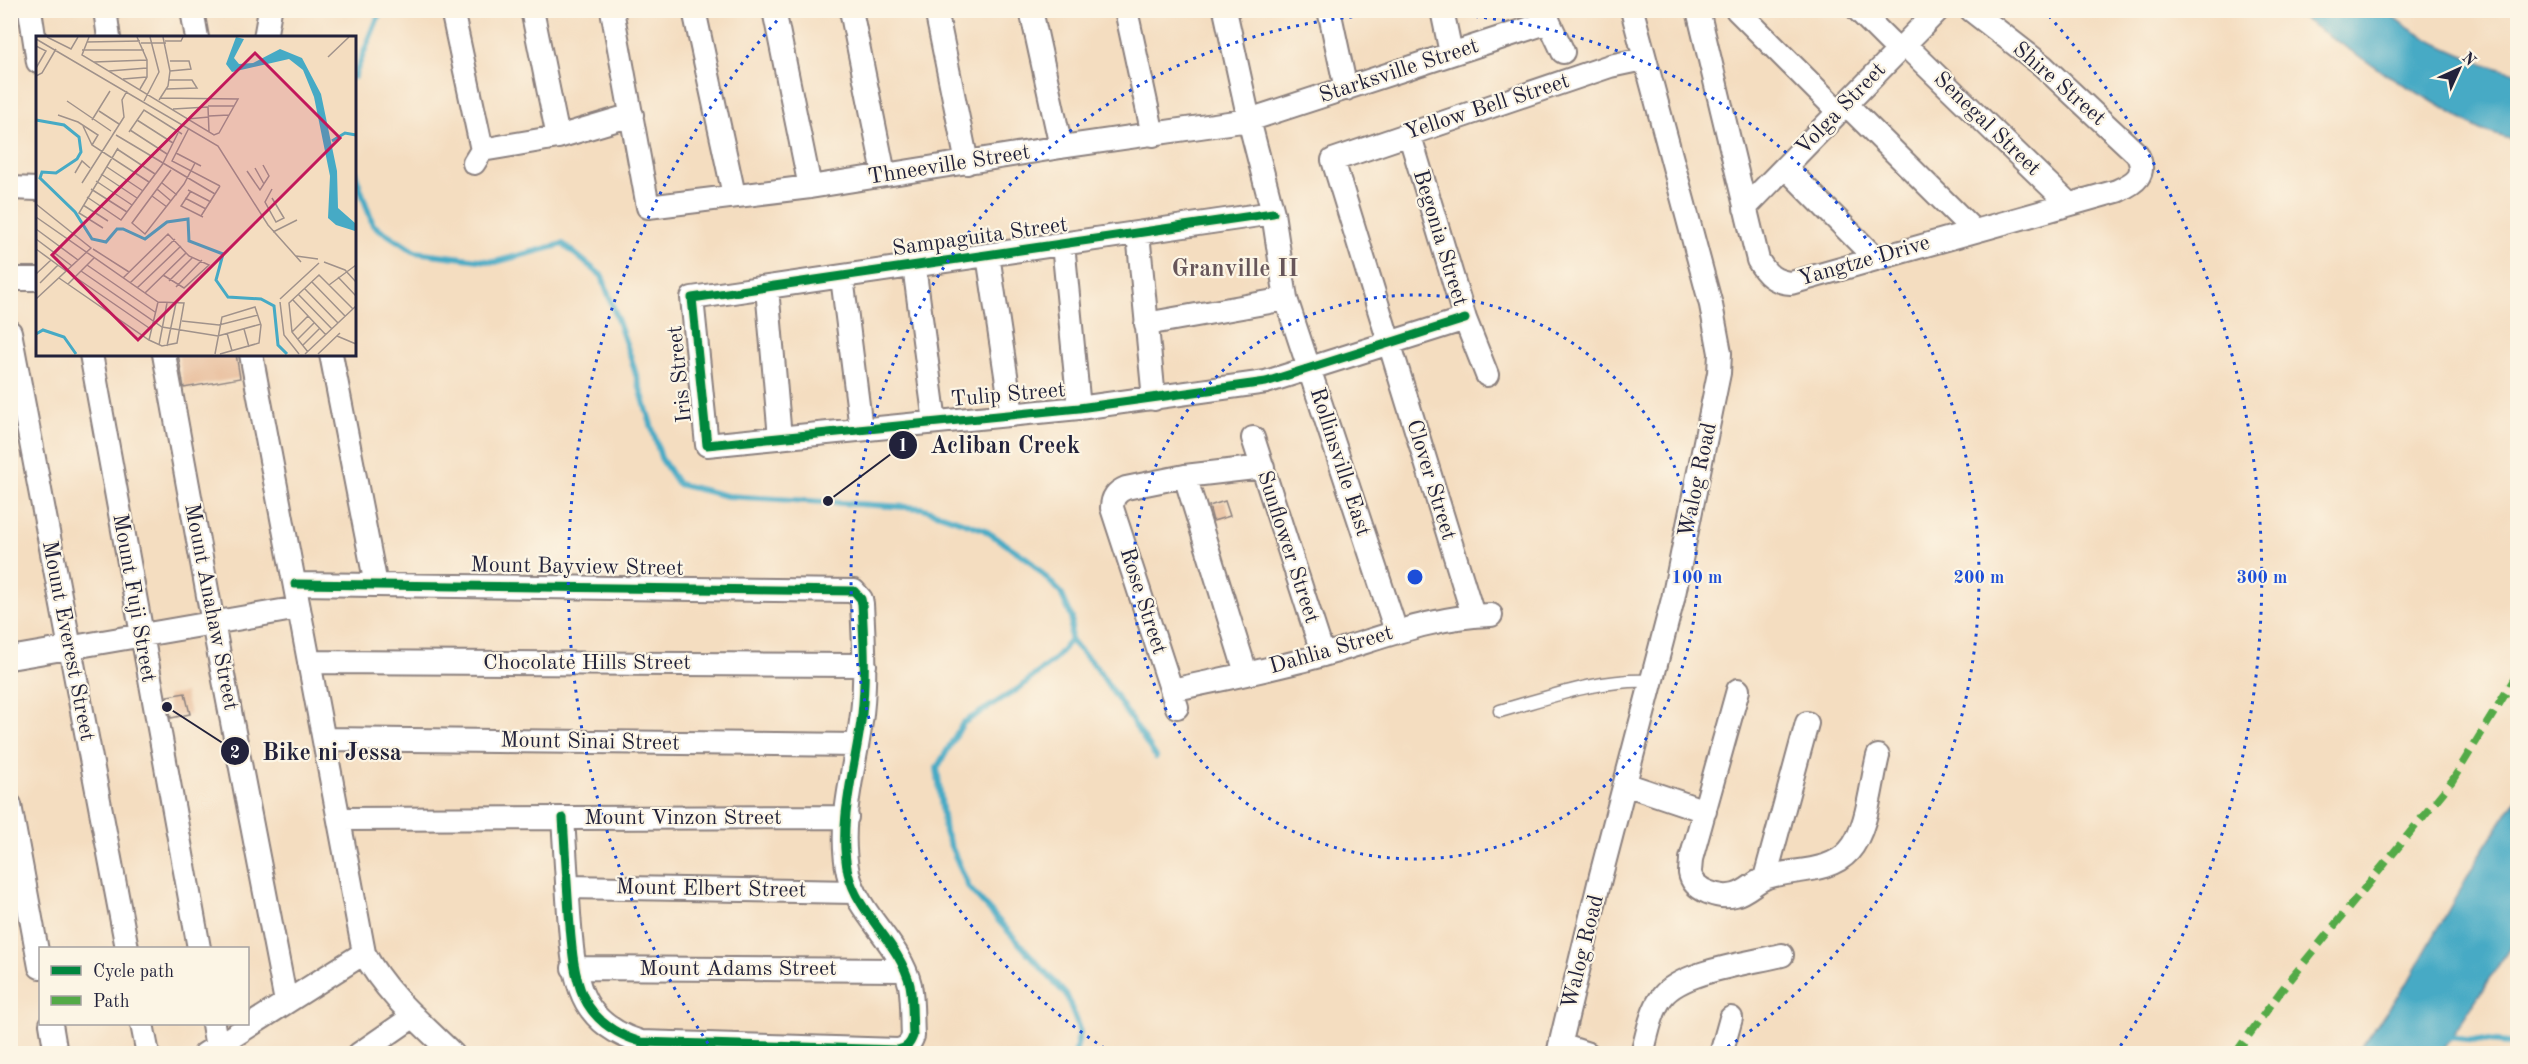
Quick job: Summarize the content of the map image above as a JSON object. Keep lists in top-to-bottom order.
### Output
{
  "streets": {
    "street": [
      "Starksville Street",
      "Shire Street",
      "Yellow Bell Street",
      "Volga Street",
      "Senegal Street",
      "Thneeville Street",
      "Sampaguita Street",
      "Begonia Street",
      "Yangtze Drive",
      "Iris Street",
      "Tulip Street",
      "Rollinsville East",
      "Clover Street",
      "Walog Road",
      "Sunflower Street",
      "Mount Bayview Street",
      "Mount Fuji Street",
      "Rose Street",
      "Mount Anahaw Street",
      "Mount Everest Street",
      "Dahlia Street",
      "Chocolate Hills Street",
      "Mount Sinai Street",
      "Mount Vinzon Street",
      "Mount Elbert Street",
      "Mount Adams Street"
    ]
  },
  "crossings": [
    ["Starksville Street", "Thneeville Street"],
    ["Starksville Street", "Rollinsville East"],
    ["Shire Street", "Yangtze Drive"],
    ["Yellow Bell Street", "Begonia Street"],
    ["Yellow Bell Street", "Clover Street"],
    ["Yellow Bell Street", "Walog Road"],
    ["Volga Street", "Senegal Street"],
    ["Volga Street", "Yangtze Drive"],
    ["Senegal Street", "Yangtze Drive"],
    ["Thneeville Street", "Rollinsville East"],
    ["Sampaguita Street", "Iris Street"],
    ["Sampaguita Street", "Rollinsville East"],
    ["Begonia Street", "Tulip Street"],
    ["Iris Street", "Tulip Street"],
    ["Tulip Street", "Rollinsville East"],
    ["Tulip Street", "Clover Street"],
    ["Rollinsville East", "Dahlia Street"],
    ["Clover Street", "Dahlia Street"],
    ["Sunflower Street", "Dahlia Street"],
    ["Mount Bayview Street", "Chocolate Hills Street"],
    ["Rose Street", "Dahlia Street"]
  ],
  "districts": ["Granville II"],
  "places": ["Acliban Creek", "Bike ni Jessa"],
  "legend": ["Cycle path", "Path"],
  "north": "top right",
  "rings": ["100 m", "200 m", "300 m"]
}
